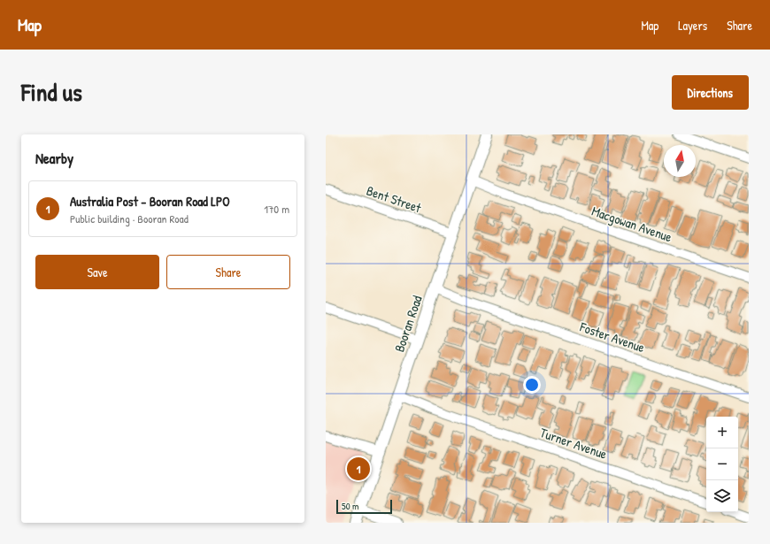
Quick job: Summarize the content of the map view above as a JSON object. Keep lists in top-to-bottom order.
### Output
{
  "streets": {
    "street": [
      "Bent Street",
      "Macgowan Avenue",
      "Booran Road",
      "Foster Avenue",
      "Turner Avenue"
    ]
  },
  "crossings": [
    ["Bent Street", "Booran Road"],
    ["Macgowan Avenue", "Booran Road"],
    ["Booran Road", "Foster Avenue"],
    ["Booran Road", "Turner Avenue"]
  ],
  "scale_bar": "50 m",
  "north": "top",
  "page": {
    "header": "Map",
    "nav": ["Map", "Layers", "Share"],
    "title": "Find us",
    "buttons": [
      "Directions",
      ["Save", "Share"]
    ],
    "heading": "Nearby",
    "list": [
      {
        "mark": "1",
        "name": "Australia Post - Booran Road LPO",
        "note": "Public building · Booran Road",
        "value": "170 m"
      }
    ],
    "map_buttons": ["+", "−"],
    "pins": "1",
    "scale": "50 m"
  }
}
